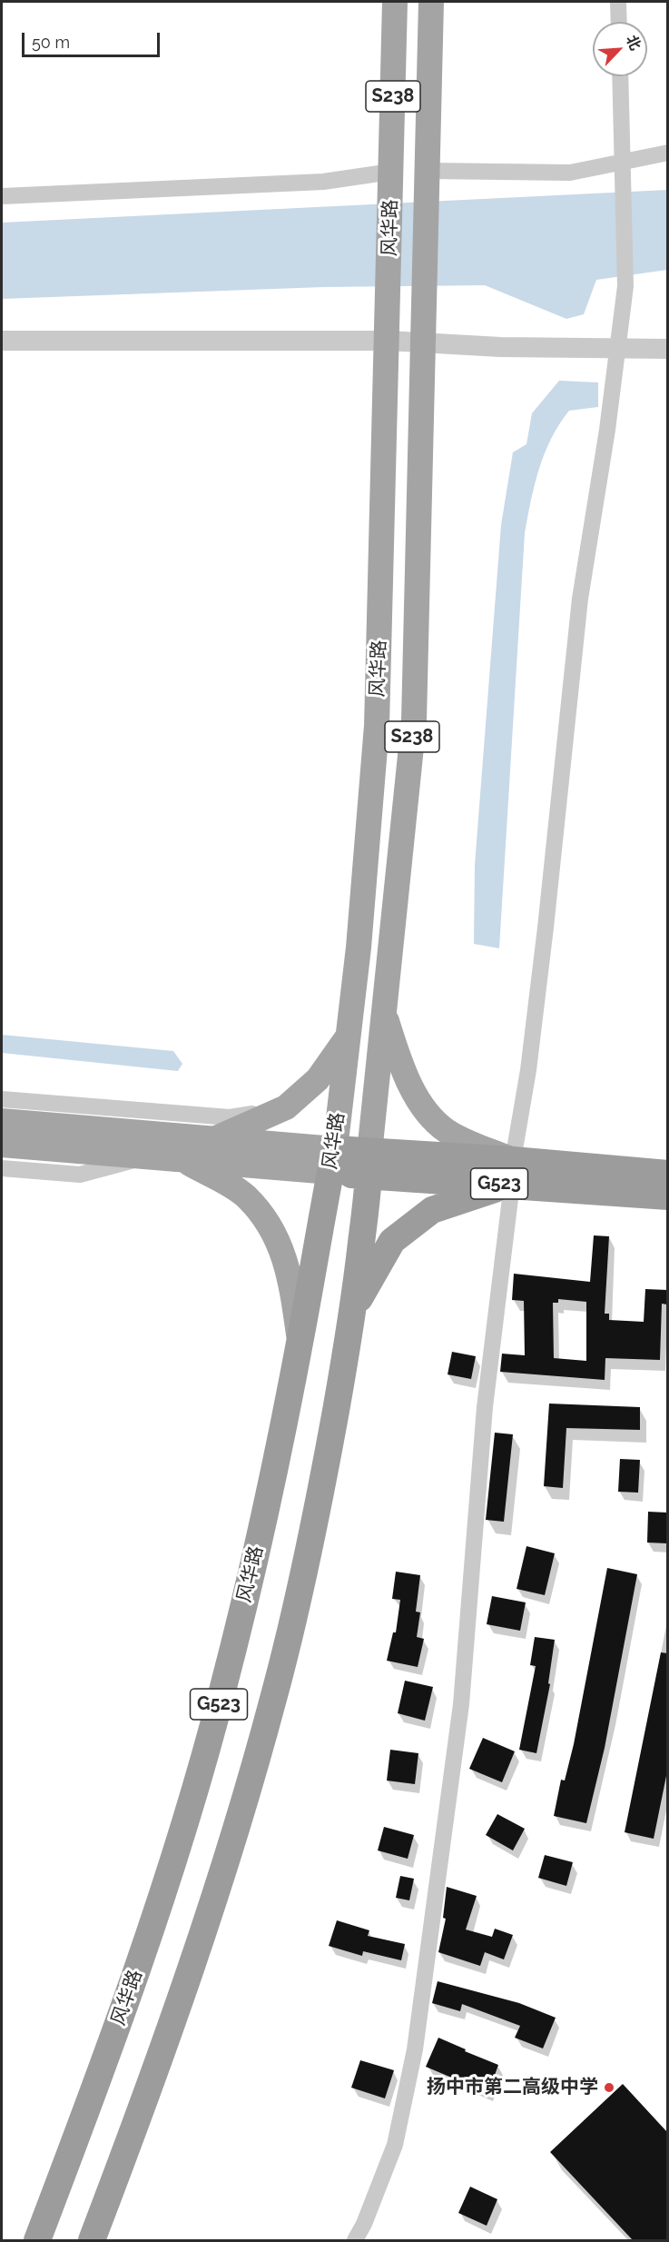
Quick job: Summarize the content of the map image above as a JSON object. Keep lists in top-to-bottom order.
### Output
{
  "streets": {
    "highway": ["风华路", "G523"],
    "main road": ["S238"]
  },
  "crossings": [
    ["风华路", "G523"]
  ],
  "places": ["扬中市第二高级中学"],
  "scale_bar": "50 m",
  "north": "top right"
}
